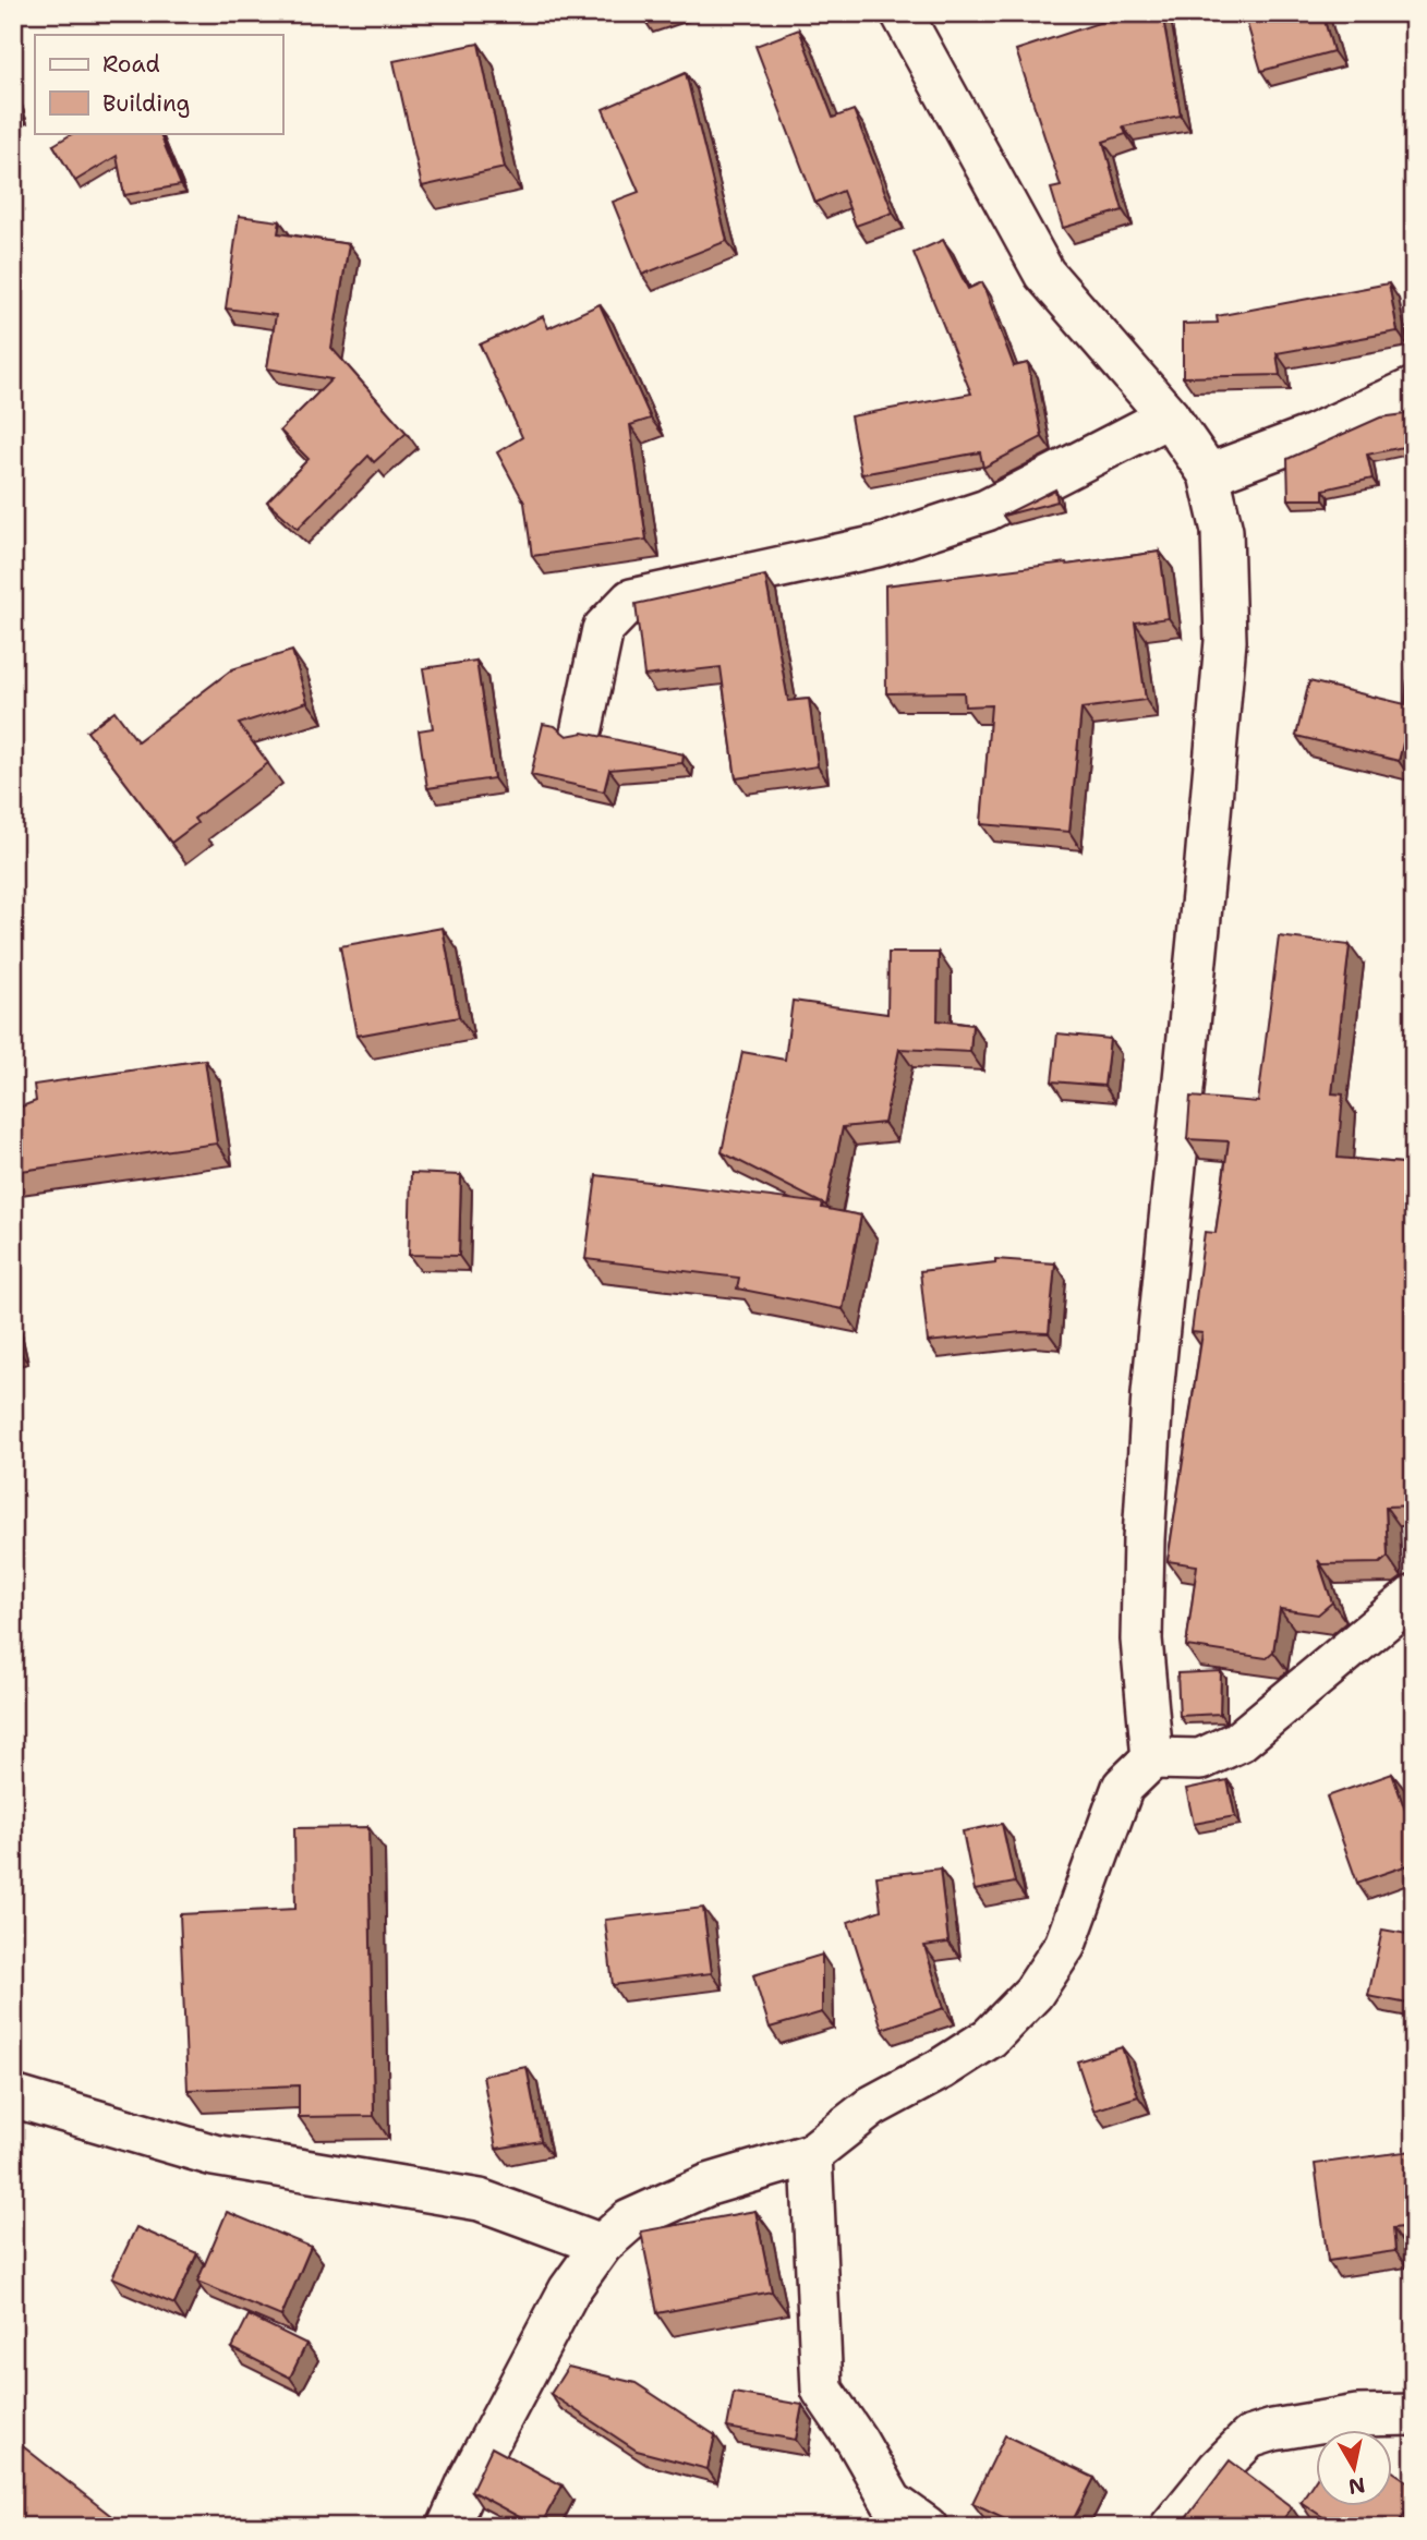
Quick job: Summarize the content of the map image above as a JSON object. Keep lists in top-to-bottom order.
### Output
{
  "legend": ["Road", "Building"],
  "north": "bottom"
}
